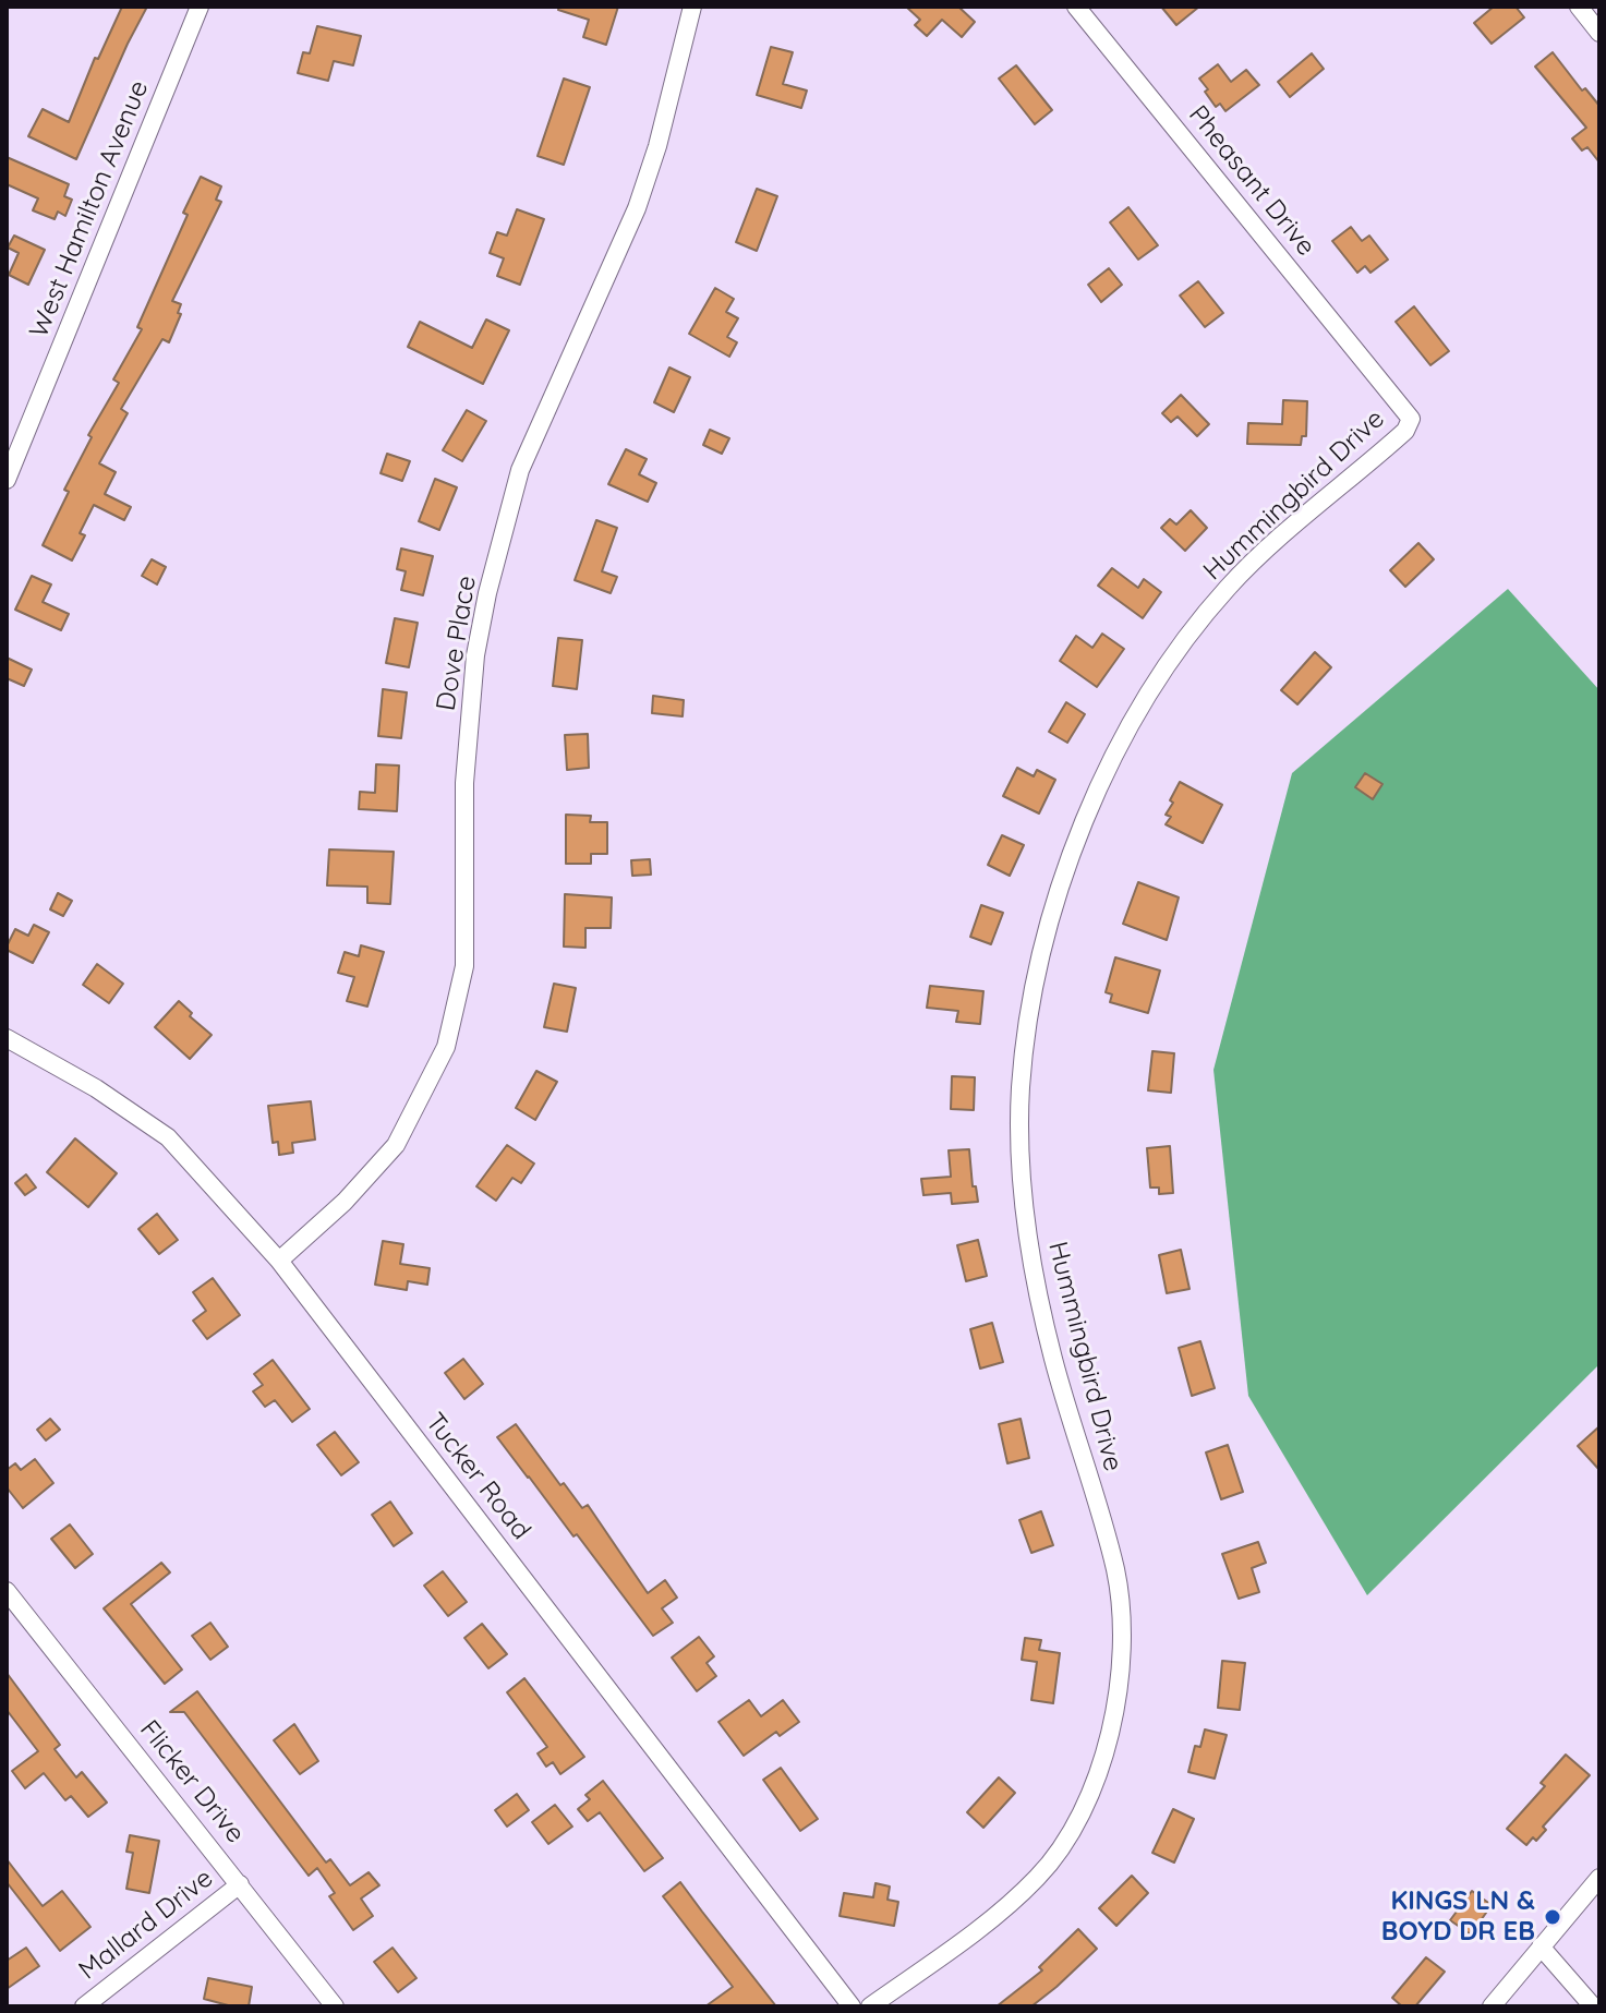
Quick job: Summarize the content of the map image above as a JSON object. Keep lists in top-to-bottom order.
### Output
{
  "streets": {
    "street": [
      "Pheasant Drive",
      "West Hamilton Avenue",
      "Hummingbird Drive",
      "Dove Place",
      "Tucker Road",
      "Flicker Drive",
      "Mallard Drive"
    ]
  },
  "crossings": [
    ["Pheasant Drive", "Hummingbird Drive"],
    ["Dove Place", "Tucker Road"],
    ["Flicker Drive", "Mallard Drive"]
  ],
  "places": ["KINGS LN & BOYD DR EB"]
}
